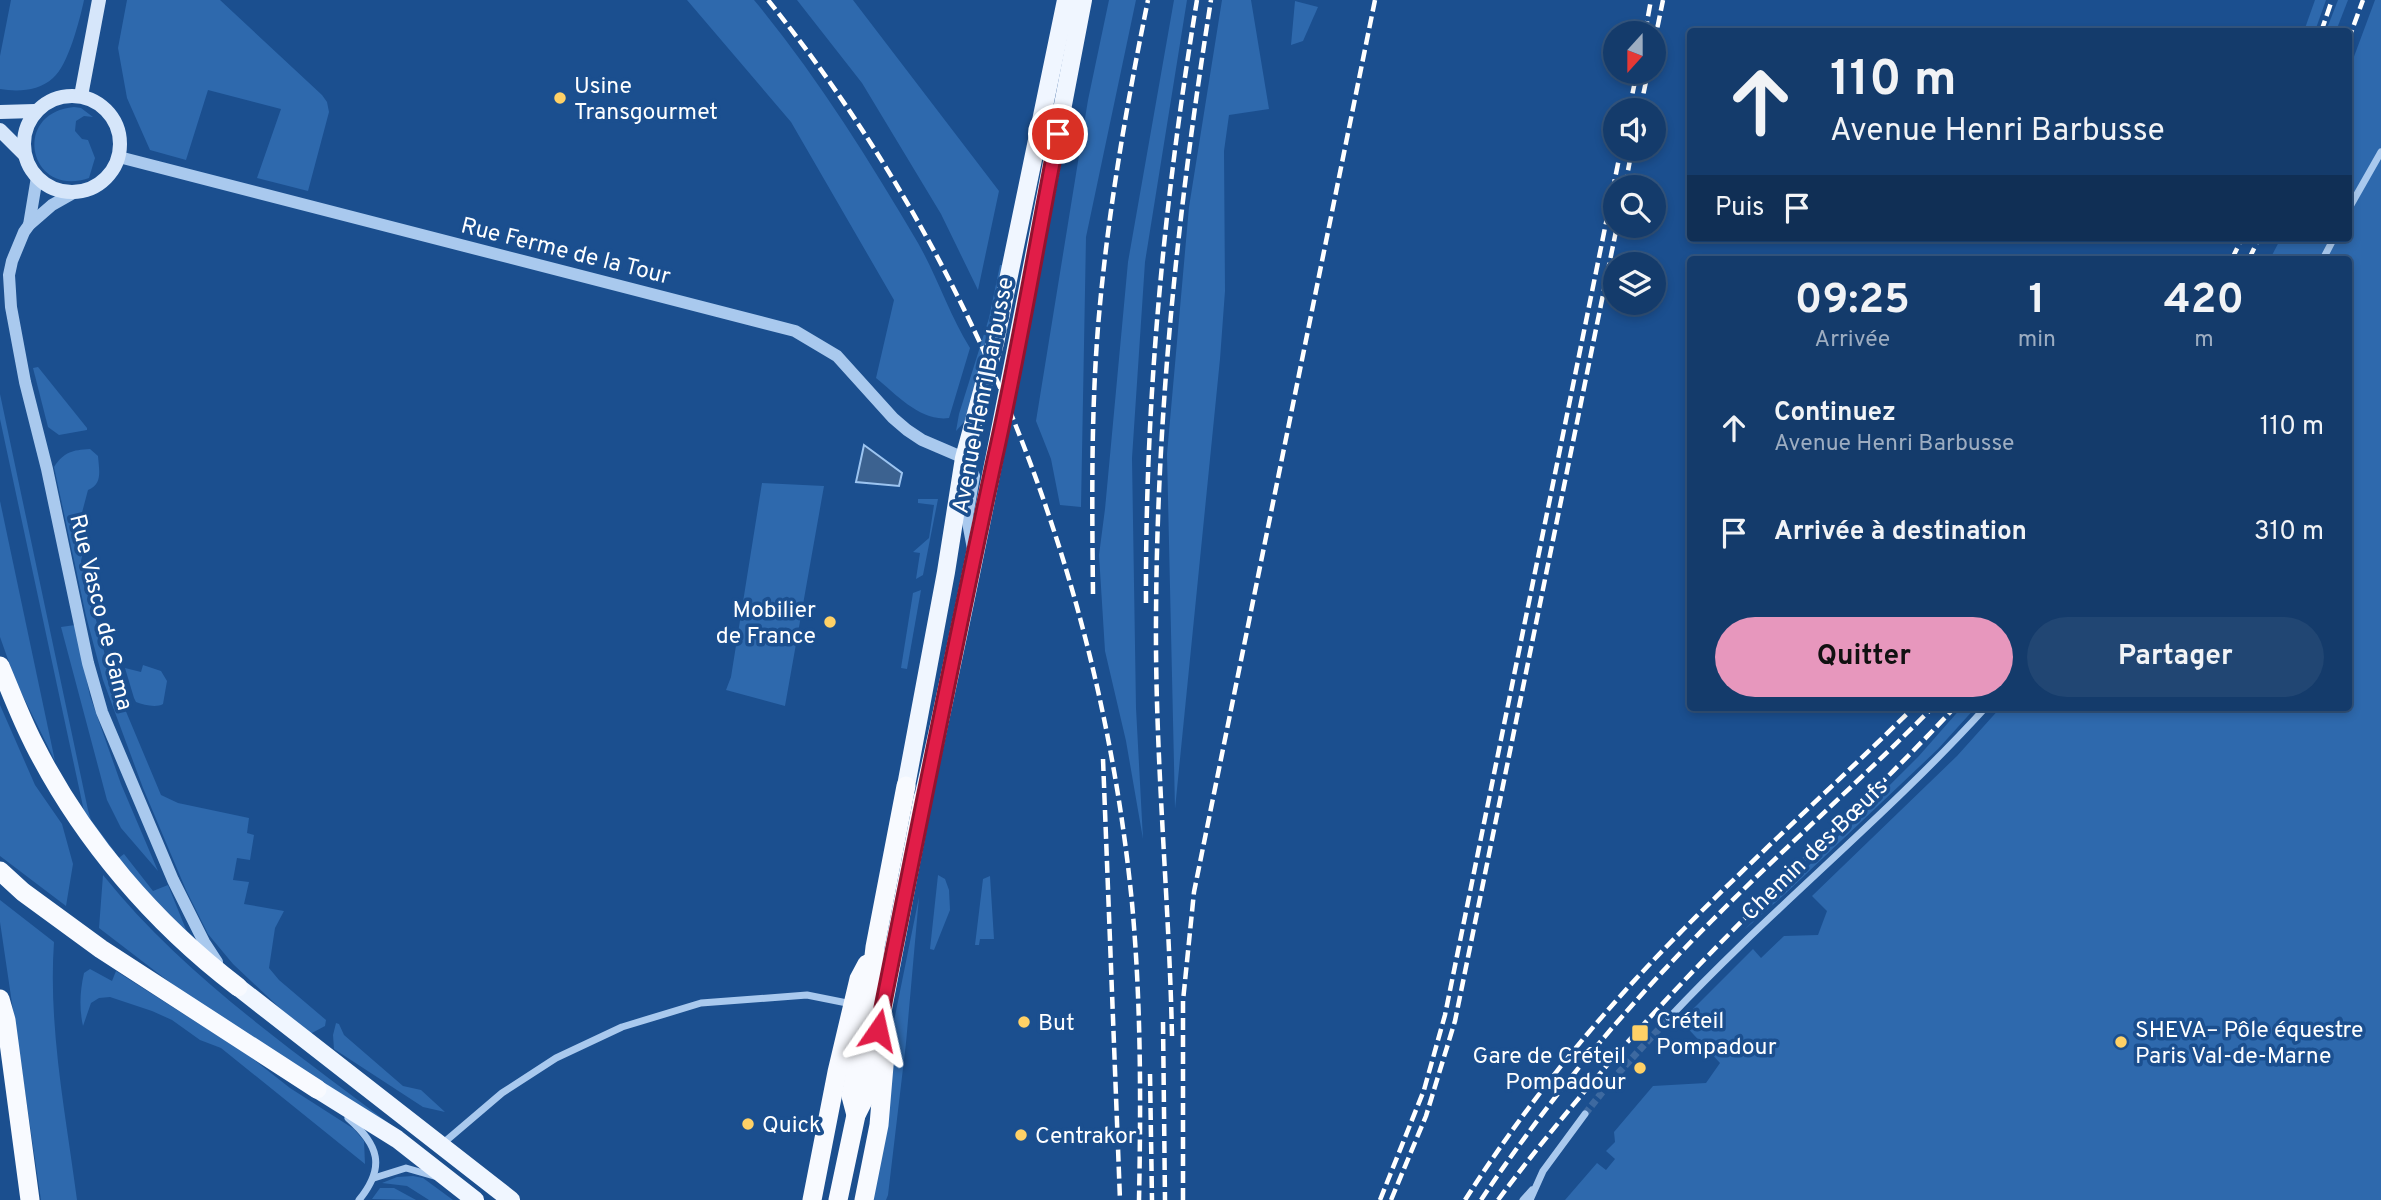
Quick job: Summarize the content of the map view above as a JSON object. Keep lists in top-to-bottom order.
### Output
{
  "streets": {
    "main road": ["Avenue Henri Barbusse"],
    "street": ["Rue Ferme de la Tour", "Rue Vasco de Gama", "Chemin des Bœufs"]
  },
  "crossings": [
    ["Rue Ferme de la Tour", "Avenue Henri Barbusse"],
    ["Rue Ferme de la Tour", "Rue Vasco de Gama"]
  ],
  "places": {
    "other": [
      "Usine Transgourmet",
      "Mobilier de France",
      "But",
      "SHEVA– Pôle équestre Paris Val-de-Marne",
      "Gare de Créteil Pompadour",
      "Quick",
      "Centrakor"
    ],
    "transit": ["Créteil Pompadour"]
  },
  "north": "bottom",
  "page": {
    "turn": ["110 m", "Avenue Henri Barbusse"],
    "then": "Puis",
    "eta": [
      "09:25",
      "Arrivée",
      "1",
      "min",
      "420",
      "m"
    ],
    "list": [
      {
        "name": "Continuez",
        "note": "Avenue Henri Barbusse",
        "value": "110 m"
      },
      {
        "name": "Arrivée à destination",
        "value": "310 m"
      }
    ],
    "buttons": ["Quitter", "Partager"]
  }
}
